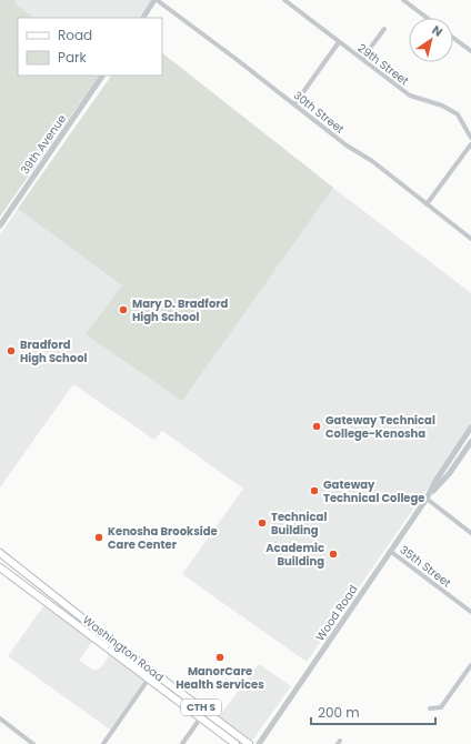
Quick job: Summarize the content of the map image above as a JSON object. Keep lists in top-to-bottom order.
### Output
{
  "streets": {
    "main road": ["Washington Road", "CTH S"],
    "street": [
      "29th Street",
      "30th Street",
      "39th Avenue",
      "35th Street",
      "Wood Road"
    ]
  },
  "crossings": [
    ["35th Street", "Wood Road"]
  ],
  "places": [
    "Mary D. Bradford High School",
    "Bradford High School",
    "Gateway Technical College-Kenosha",
    "Gateway Technical College",
    "Technical Building",
    "Kenosha Brookside Care Center",
    "Academic Building",
    "ManorCare Health Services"
  ],
  "legend": ["Road", "Park"],
  "scale_bar": "200 m",
  "north": "top right"
}
